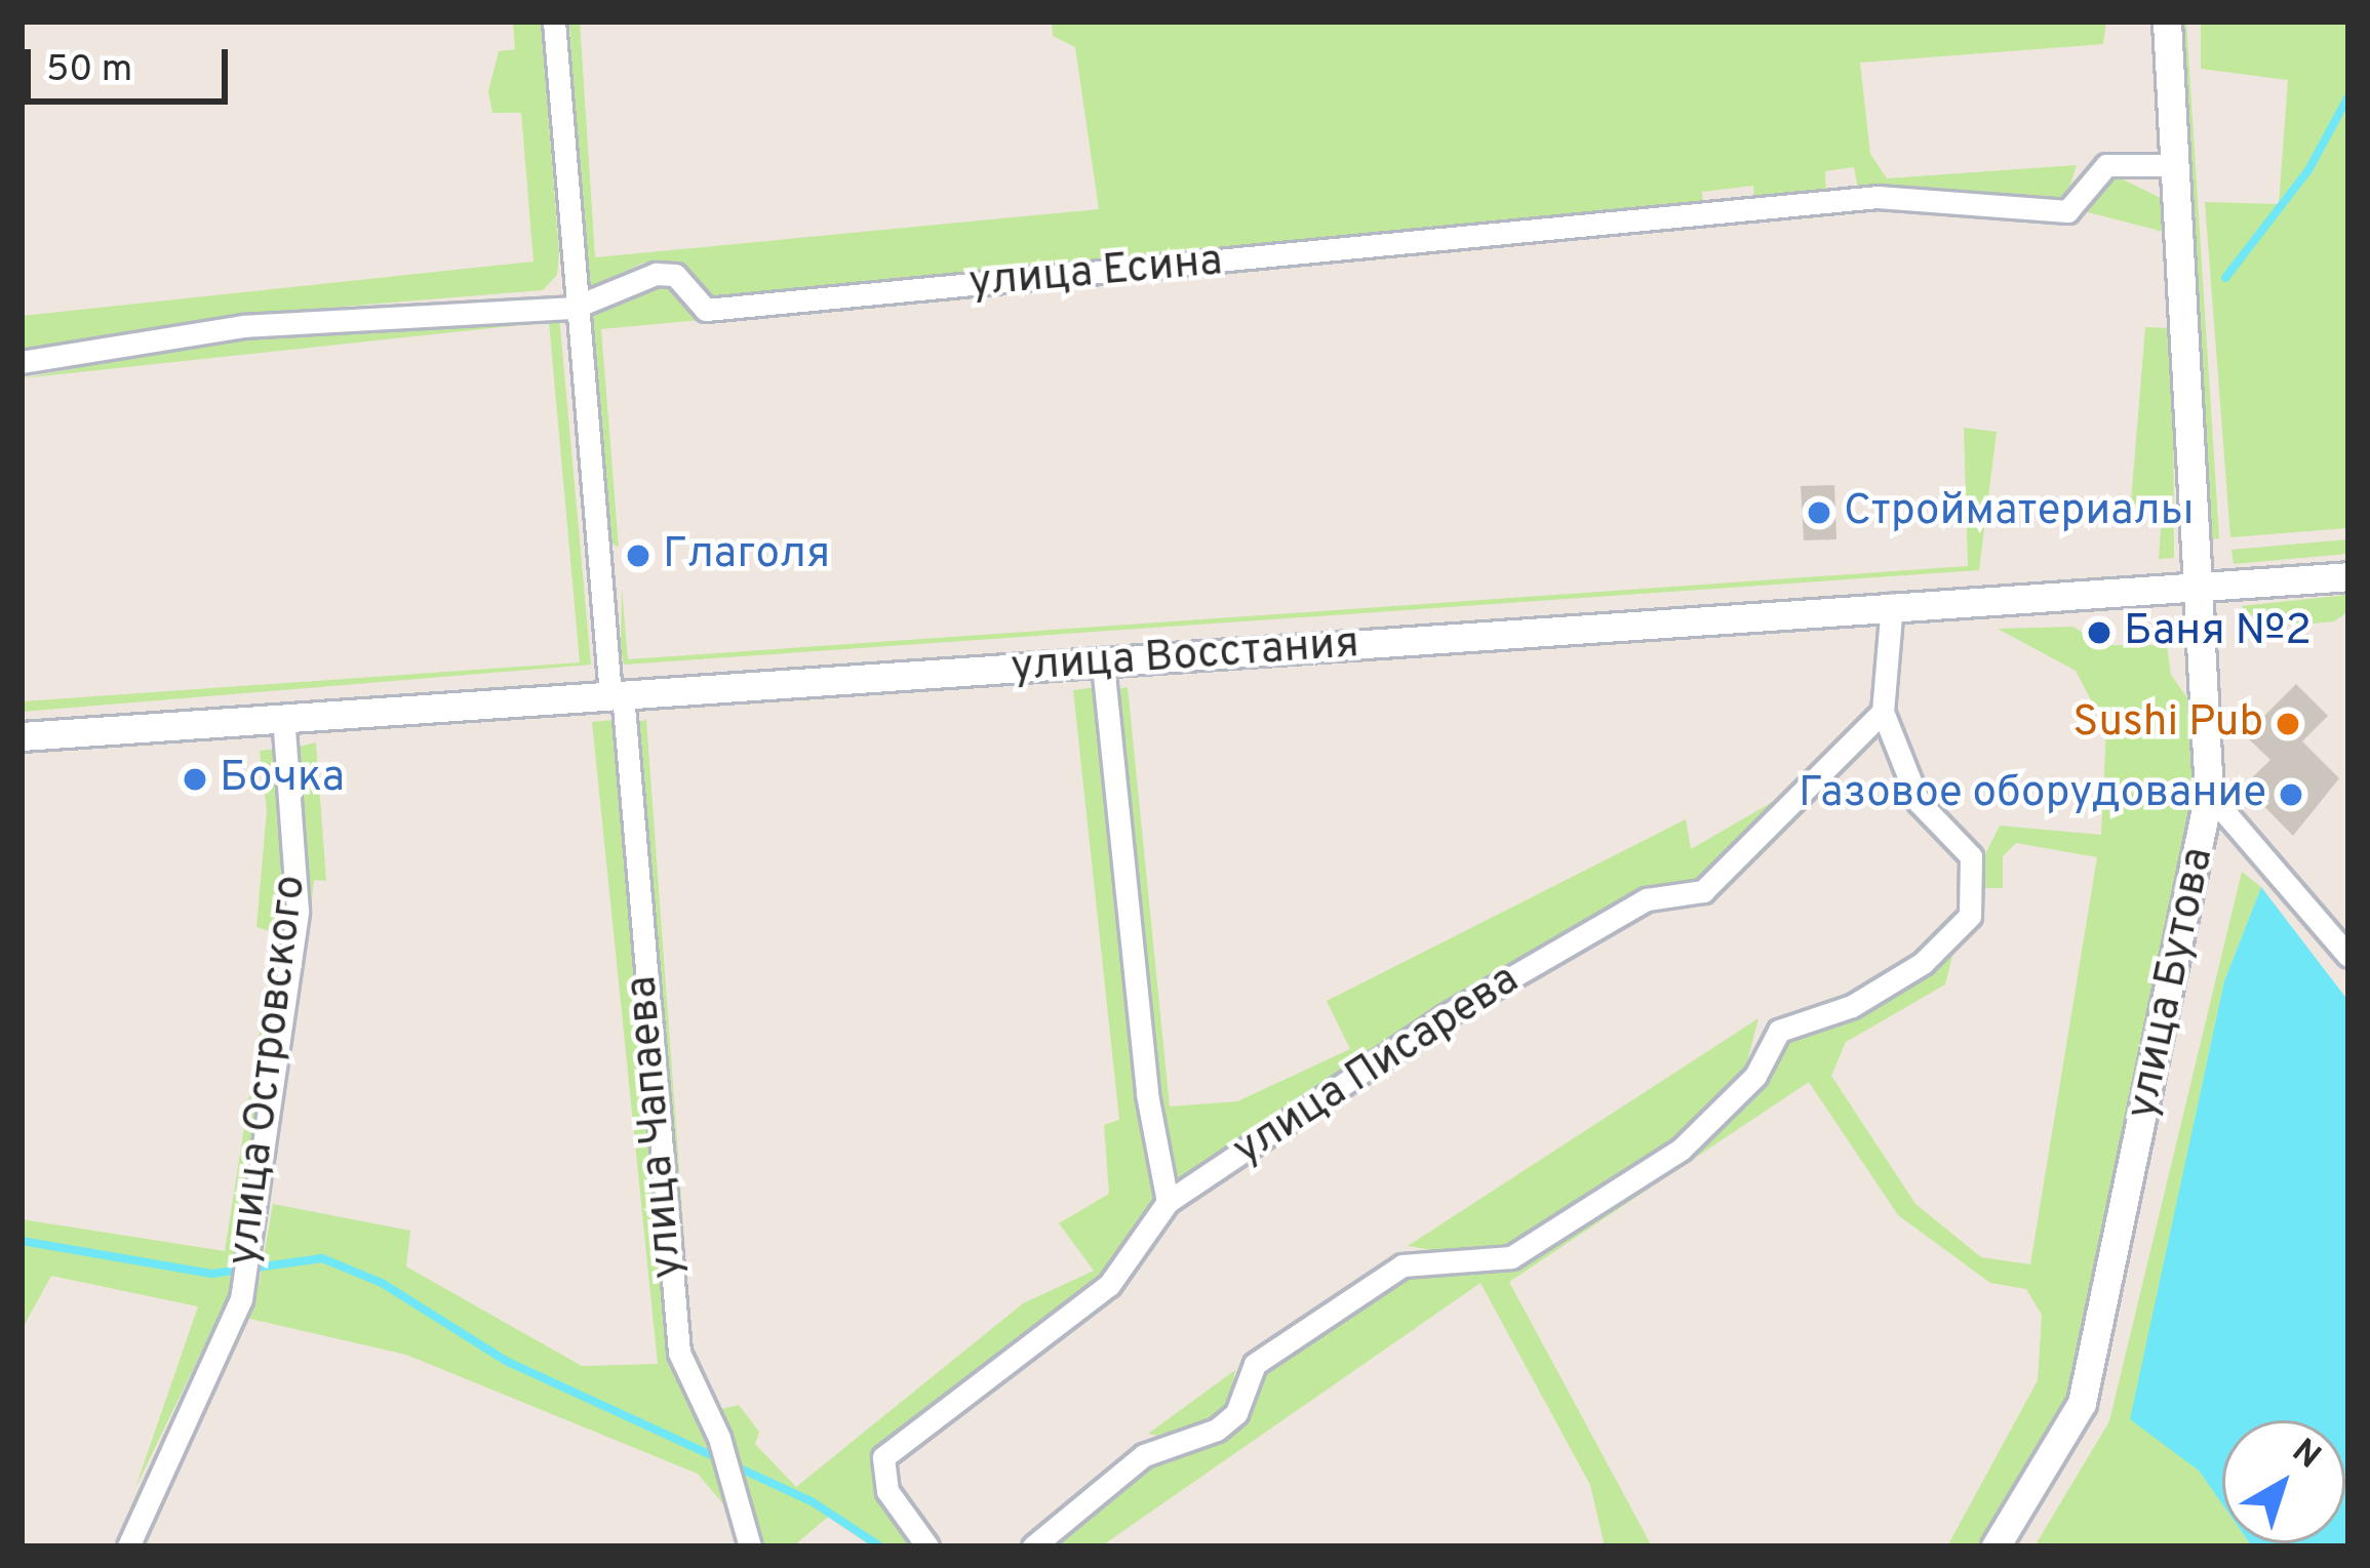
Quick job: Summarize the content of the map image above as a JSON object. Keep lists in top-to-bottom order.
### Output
{
  "streets": {
    "street": [
      "улица Есина",
      "улица Восстания",
      "улица Бутова",
      "улица Писарева",
      "улица Островского",
      "улица Чапаева"
    ]
  },
  "crossings": [
    ["улица Есина", "улица Бутова"],
    ["улица Есина", "улица Чапаева"],
    ["улица Восстания", "улица Бутова"],
    ["улица Восстания", "улица Островского"],
    ["улица Восстания", "улица Чапаева"]
  ],
  "places": [
    "Стройматериалы",
    "Глаголя",
    "Баня №2",
    "Sushi Pub",
    "Бочка",
    "Газовое оборудование"
  ],
  "scale_bar": "50 m",
  "north": "top right"
}
